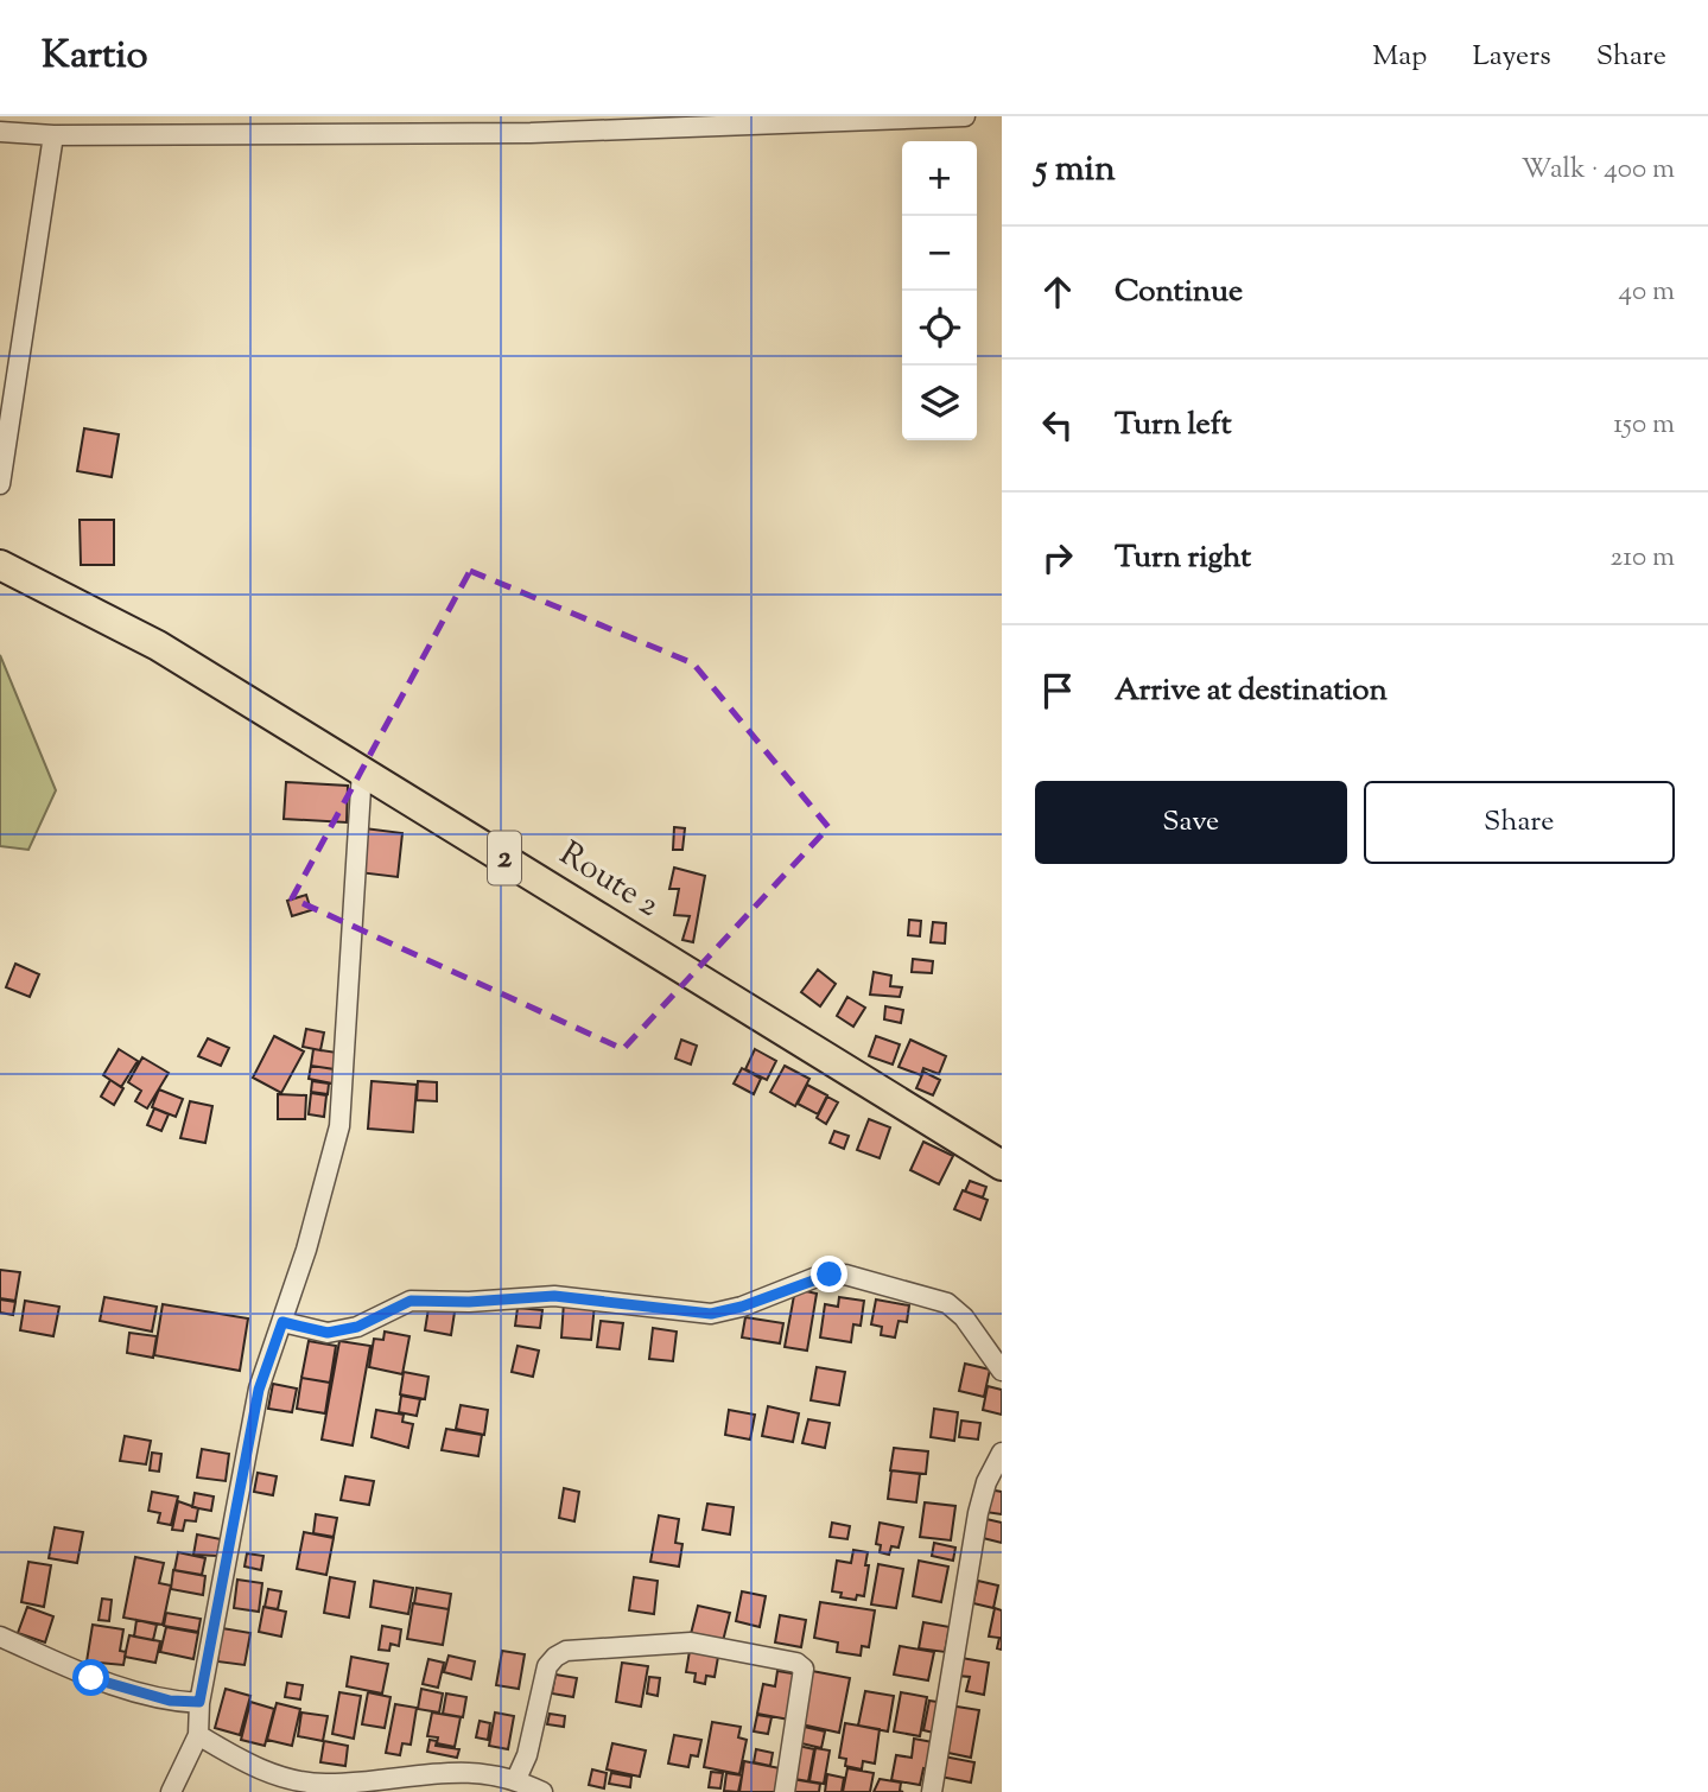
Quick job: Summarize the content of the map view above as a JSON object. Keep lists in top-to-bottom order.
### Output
{
  "streets": {
    "highway": ["2", "Route 2"]
  },
  "page": {
    "header": "Kartio",
    "nav": ["Map", "Layers", "Share"],
    "heading": ["5 min", "Walk · 400 m"],
    "map_buttons": ["+", "−"],
    "list": [
      ["Continue", "40 m"],
      ["Turn left", "150 m"],
      ["Turn right", "210 m"],
      "Arrive at destination"
    ],
    "buttons": ["Save", "Share"]
  }
}
